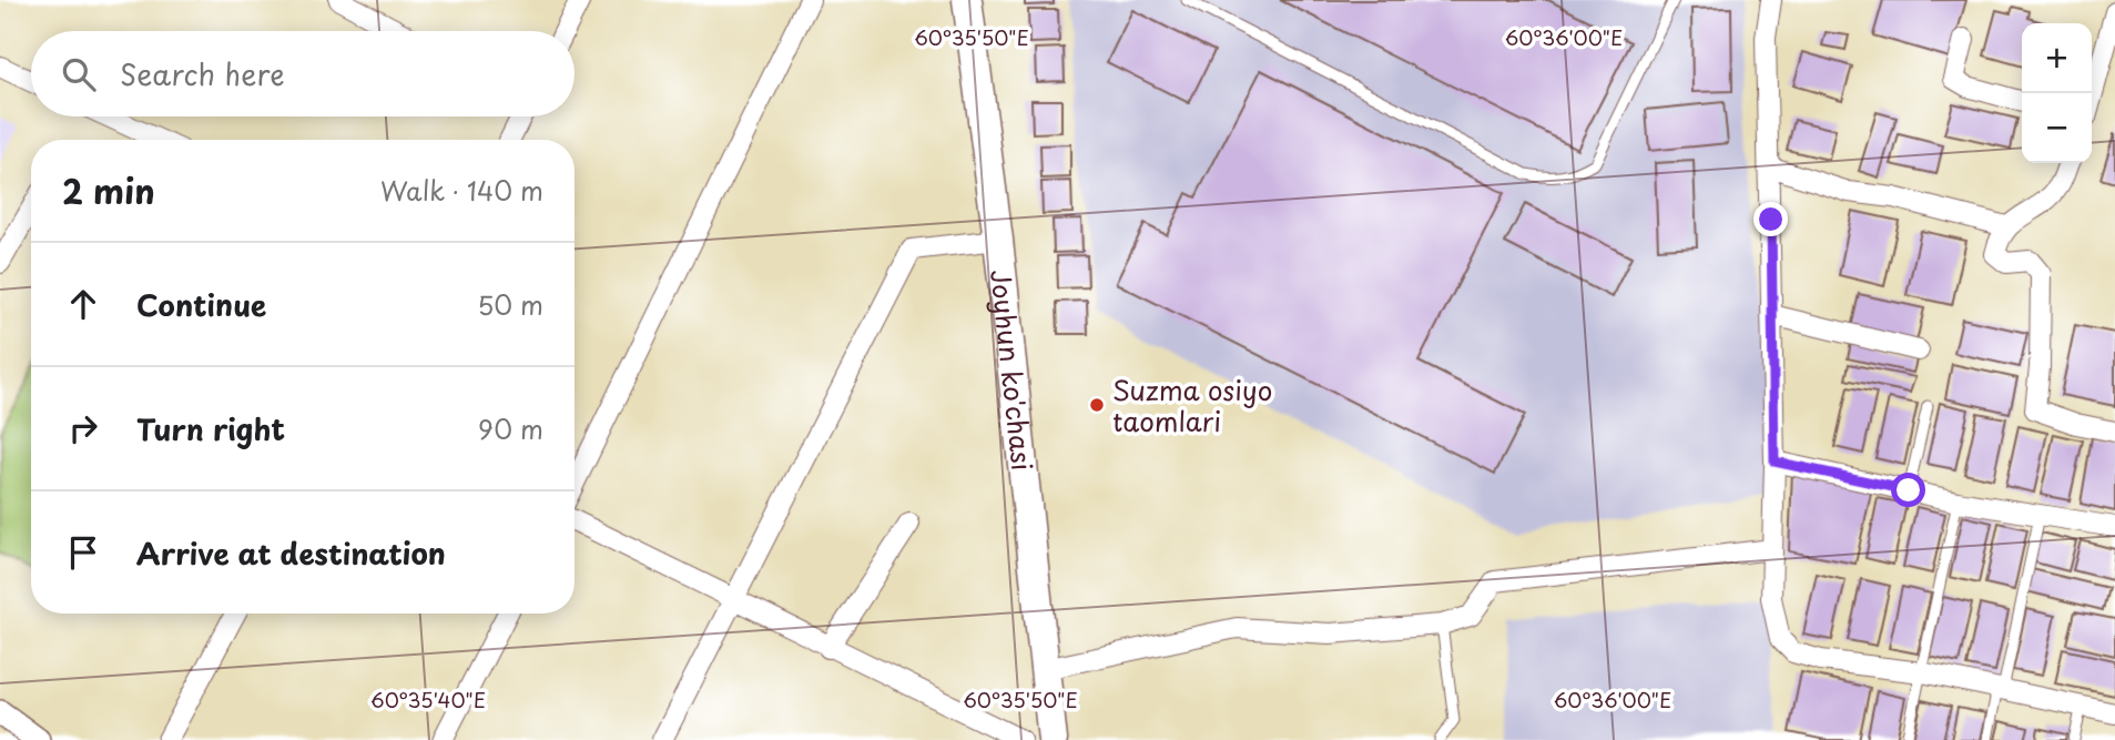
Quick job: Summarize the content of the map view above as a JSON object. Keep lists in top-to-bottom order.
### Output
{
  "streets": {
    "main road": ["Joyhun ko'chasi"]
  },
  "places": ["Suzma osiyo taomlari"],
  "page": {
    "map_buttons": ["+", "−"],
    "search": "Search here",
    "heading": ["2 min", "Walk · 140 m"],
    "list": [
      ["Continue", "50 m"],
      ["Turn right", "90 m"],
      "Arrive at destination"
    ]
  },
  "coordinates": ["60°35'50\"E", "60°36'00\"E", "60°35'40\"E"]
}
